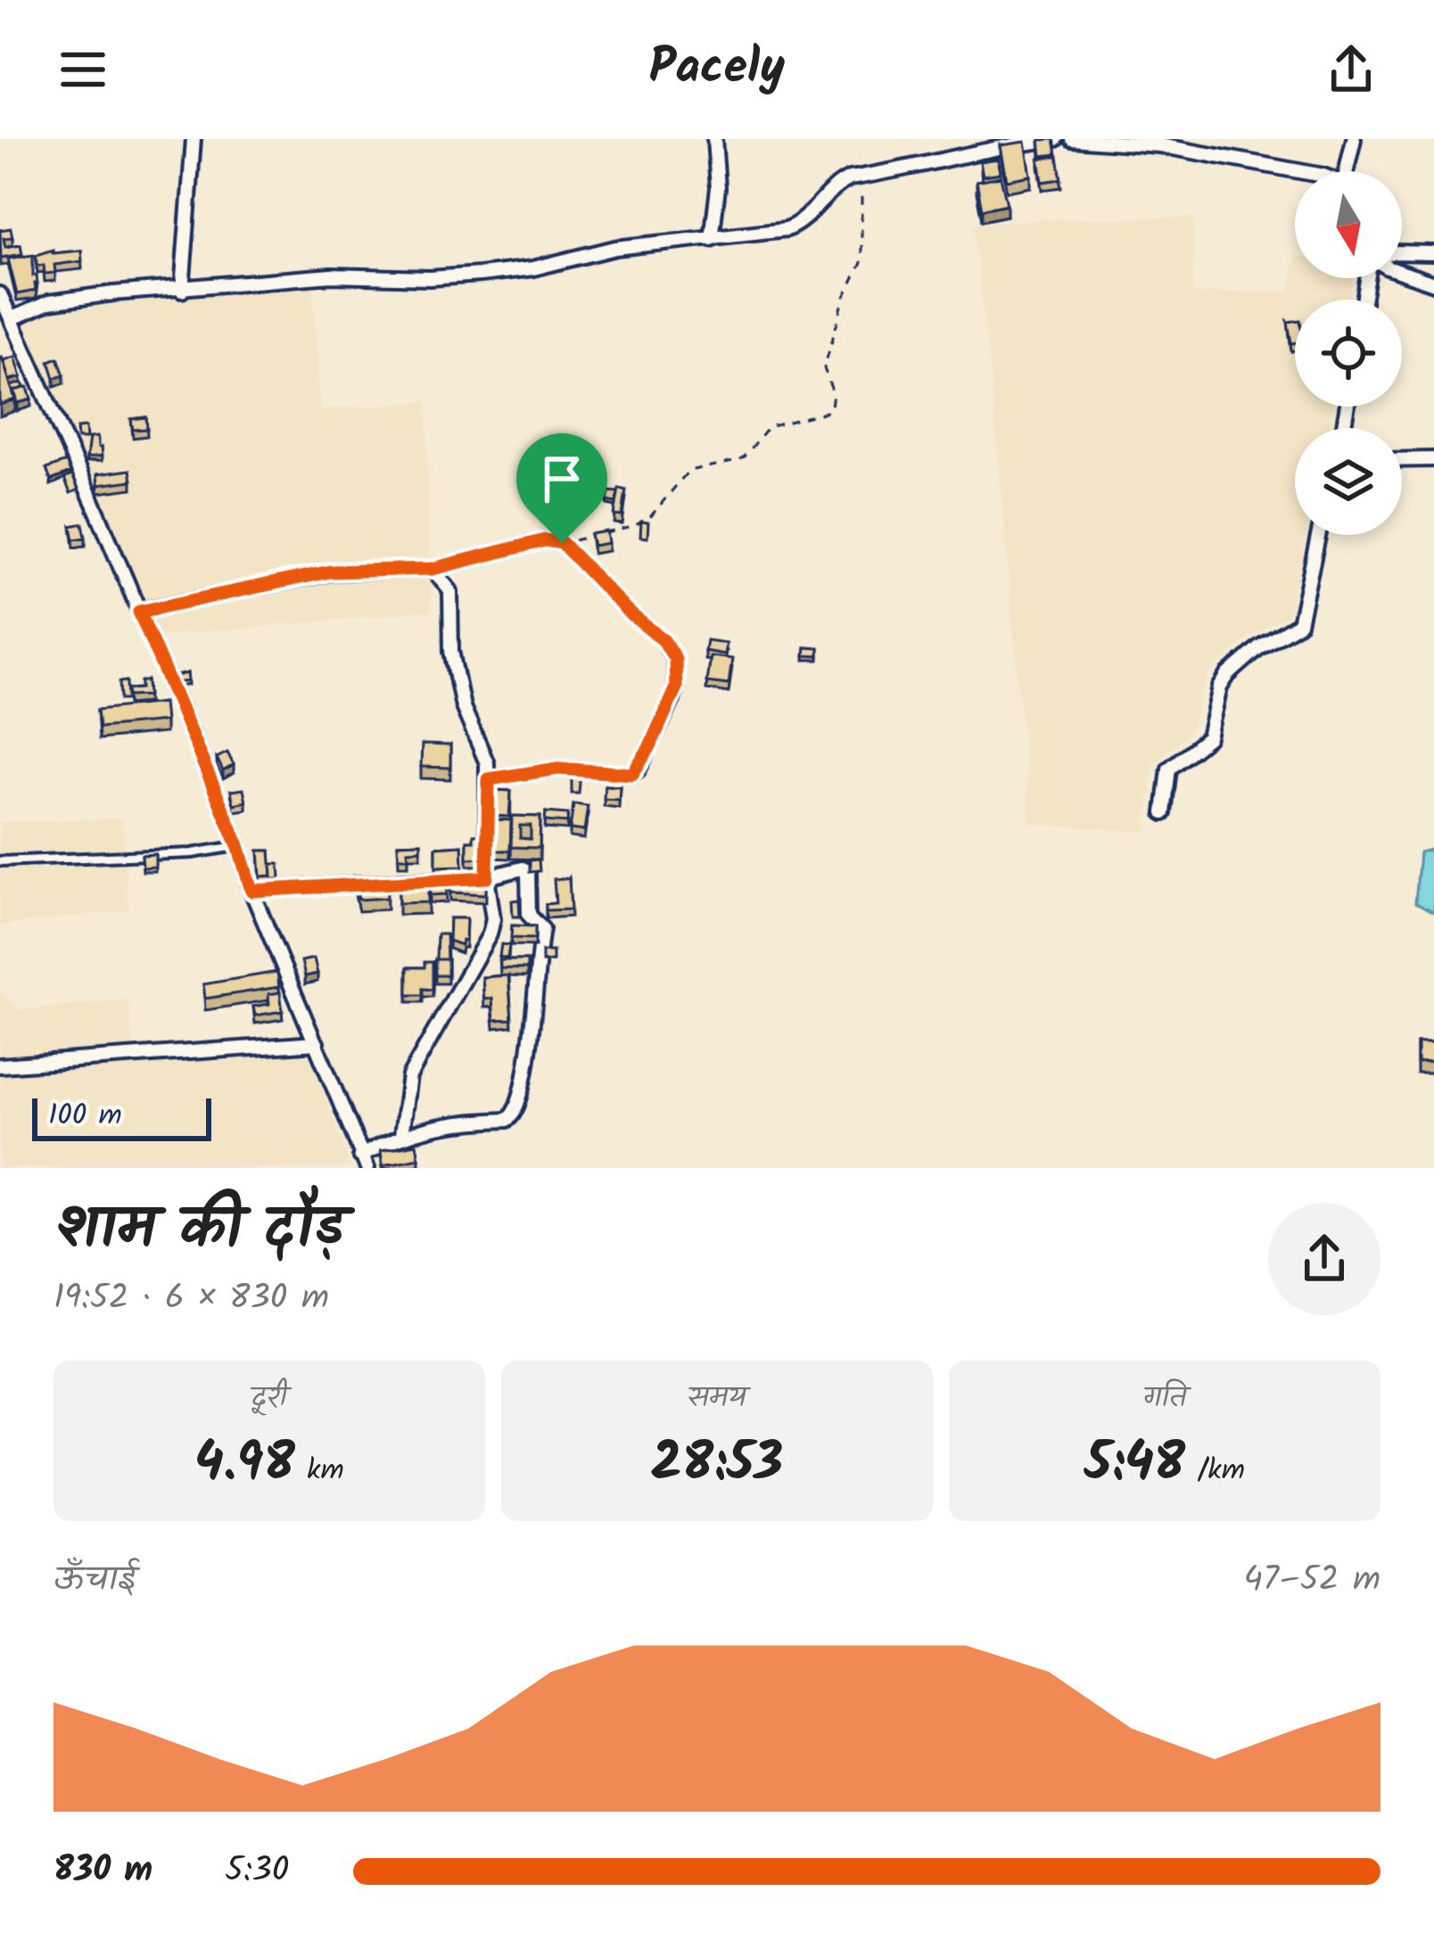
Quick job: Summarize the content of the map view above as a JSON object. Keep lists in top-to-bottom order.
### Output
{
  "scale_bar": "100 m",
  "north": "bottom",
  "page": {
    "header": "Pacely",
    "scale": "100 m",
    "heading": ["शाम की दौड़", "19:52 · 6 × 830 m"],
    "stats": [
      ["दूरी", "4.98 km"],
      ["समय", "28:53"],
      ["गति", "5:48 /km"]
    ],
    "chart": ["ऊँचाई", "47–52 m"],
    "list": [
      {
        "name": "830 m",
        "note": "5:30"
      }
    ]
  }
}
